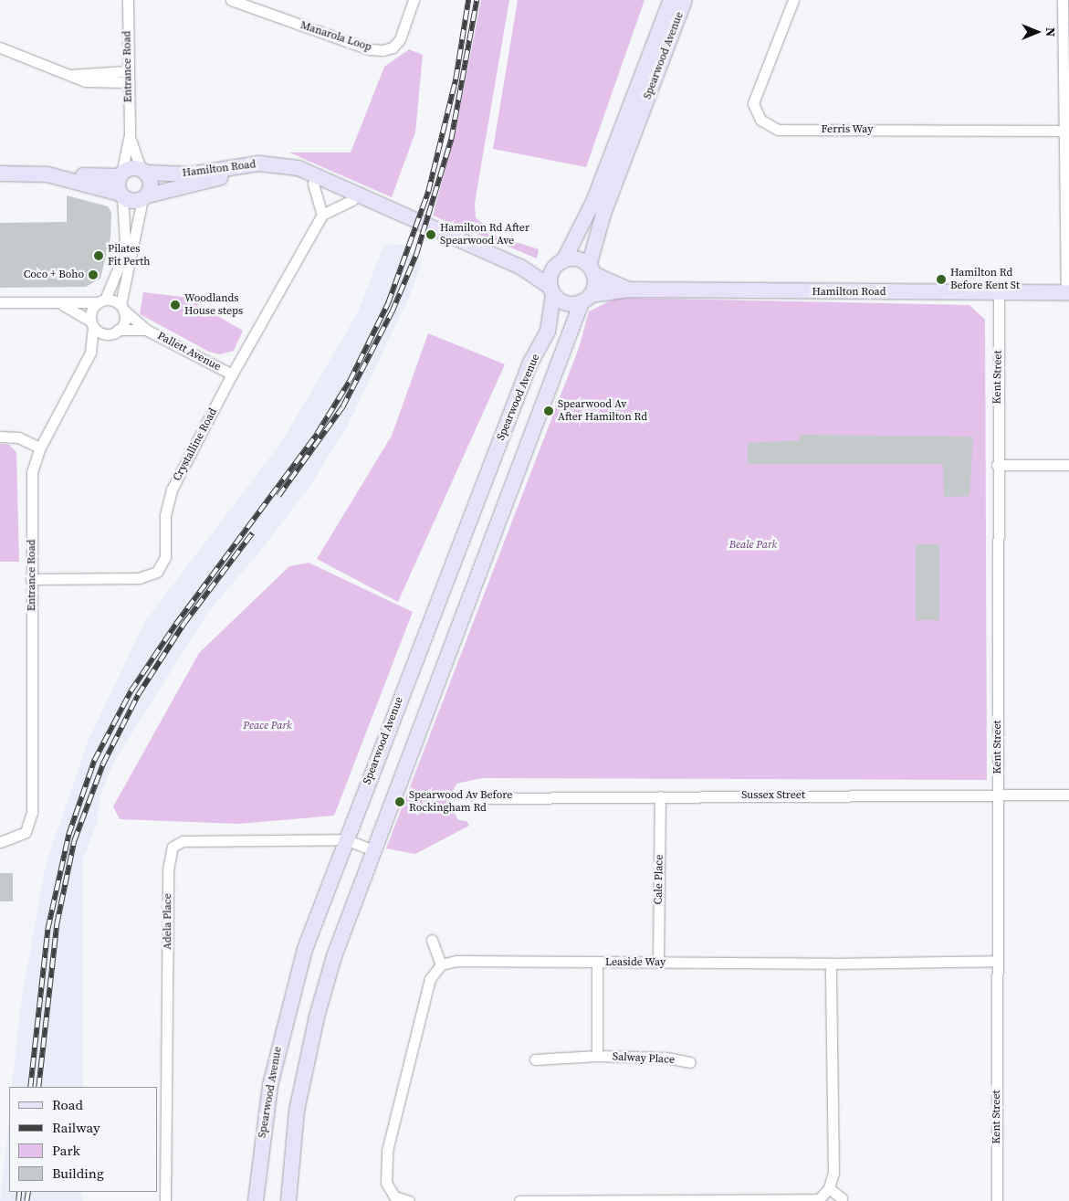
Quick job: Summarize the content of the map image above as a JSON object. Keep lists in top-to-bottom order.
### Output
{
  "streets": {
    "main road": ["Spearwood Avenue", "Hamilton Road"],
    "street": [
      "Manarola Loop",
      "Entrance Road",
      "Ferris Way",
      "Pallett Avenue",
      "Kent Street",
      "Crystalline Road",
      "Sussex Street",
      "Cale Place",
      "Adela Place",
      "Leaside Way",
      "Salway Place"
    ]
  },
  "crossings": [
    ["Spearwood Avenue", "Hamilton Road"],
    ["Spearwood Avenue", "Adela Place"],
    ["Entrance Road", "Hamilton Road"],
    ["Entrance Road", "Pallett Avenue"],
    ["Entrance Road", "Crystalline Road"],
    ["Hamilton Road", "Kent Street"],
    ["Pallett Avenue", "Crystalline Road"],
    ["Kent Street", "Sussex Street"],
    ["Kent Street", "Leaside Way"],
    ["Sussex Street", "Cale Place"],
    ["Cale Place", "Leaside Way"],
    ["Leaside Way", "Salway Place"]
  ],
  "parks": ["Beale Park", "Peace Park"],
  "places": [
    "Hamilton Rd After Spearwood Ave",
    "Pilates Fit Perth",
    "Coco + Boho",
    "Hamilton Rd Before Kent St",
    "Woodlands House steps",
    "Spearwood Av After Hamilton Rd",
    "Spearwood Av Before Rockingham Rd"
  ],
  "legend": [
    "Road",
    "Railway",
    "Park",
    "Building"
  ],
  "north": "right"
}
